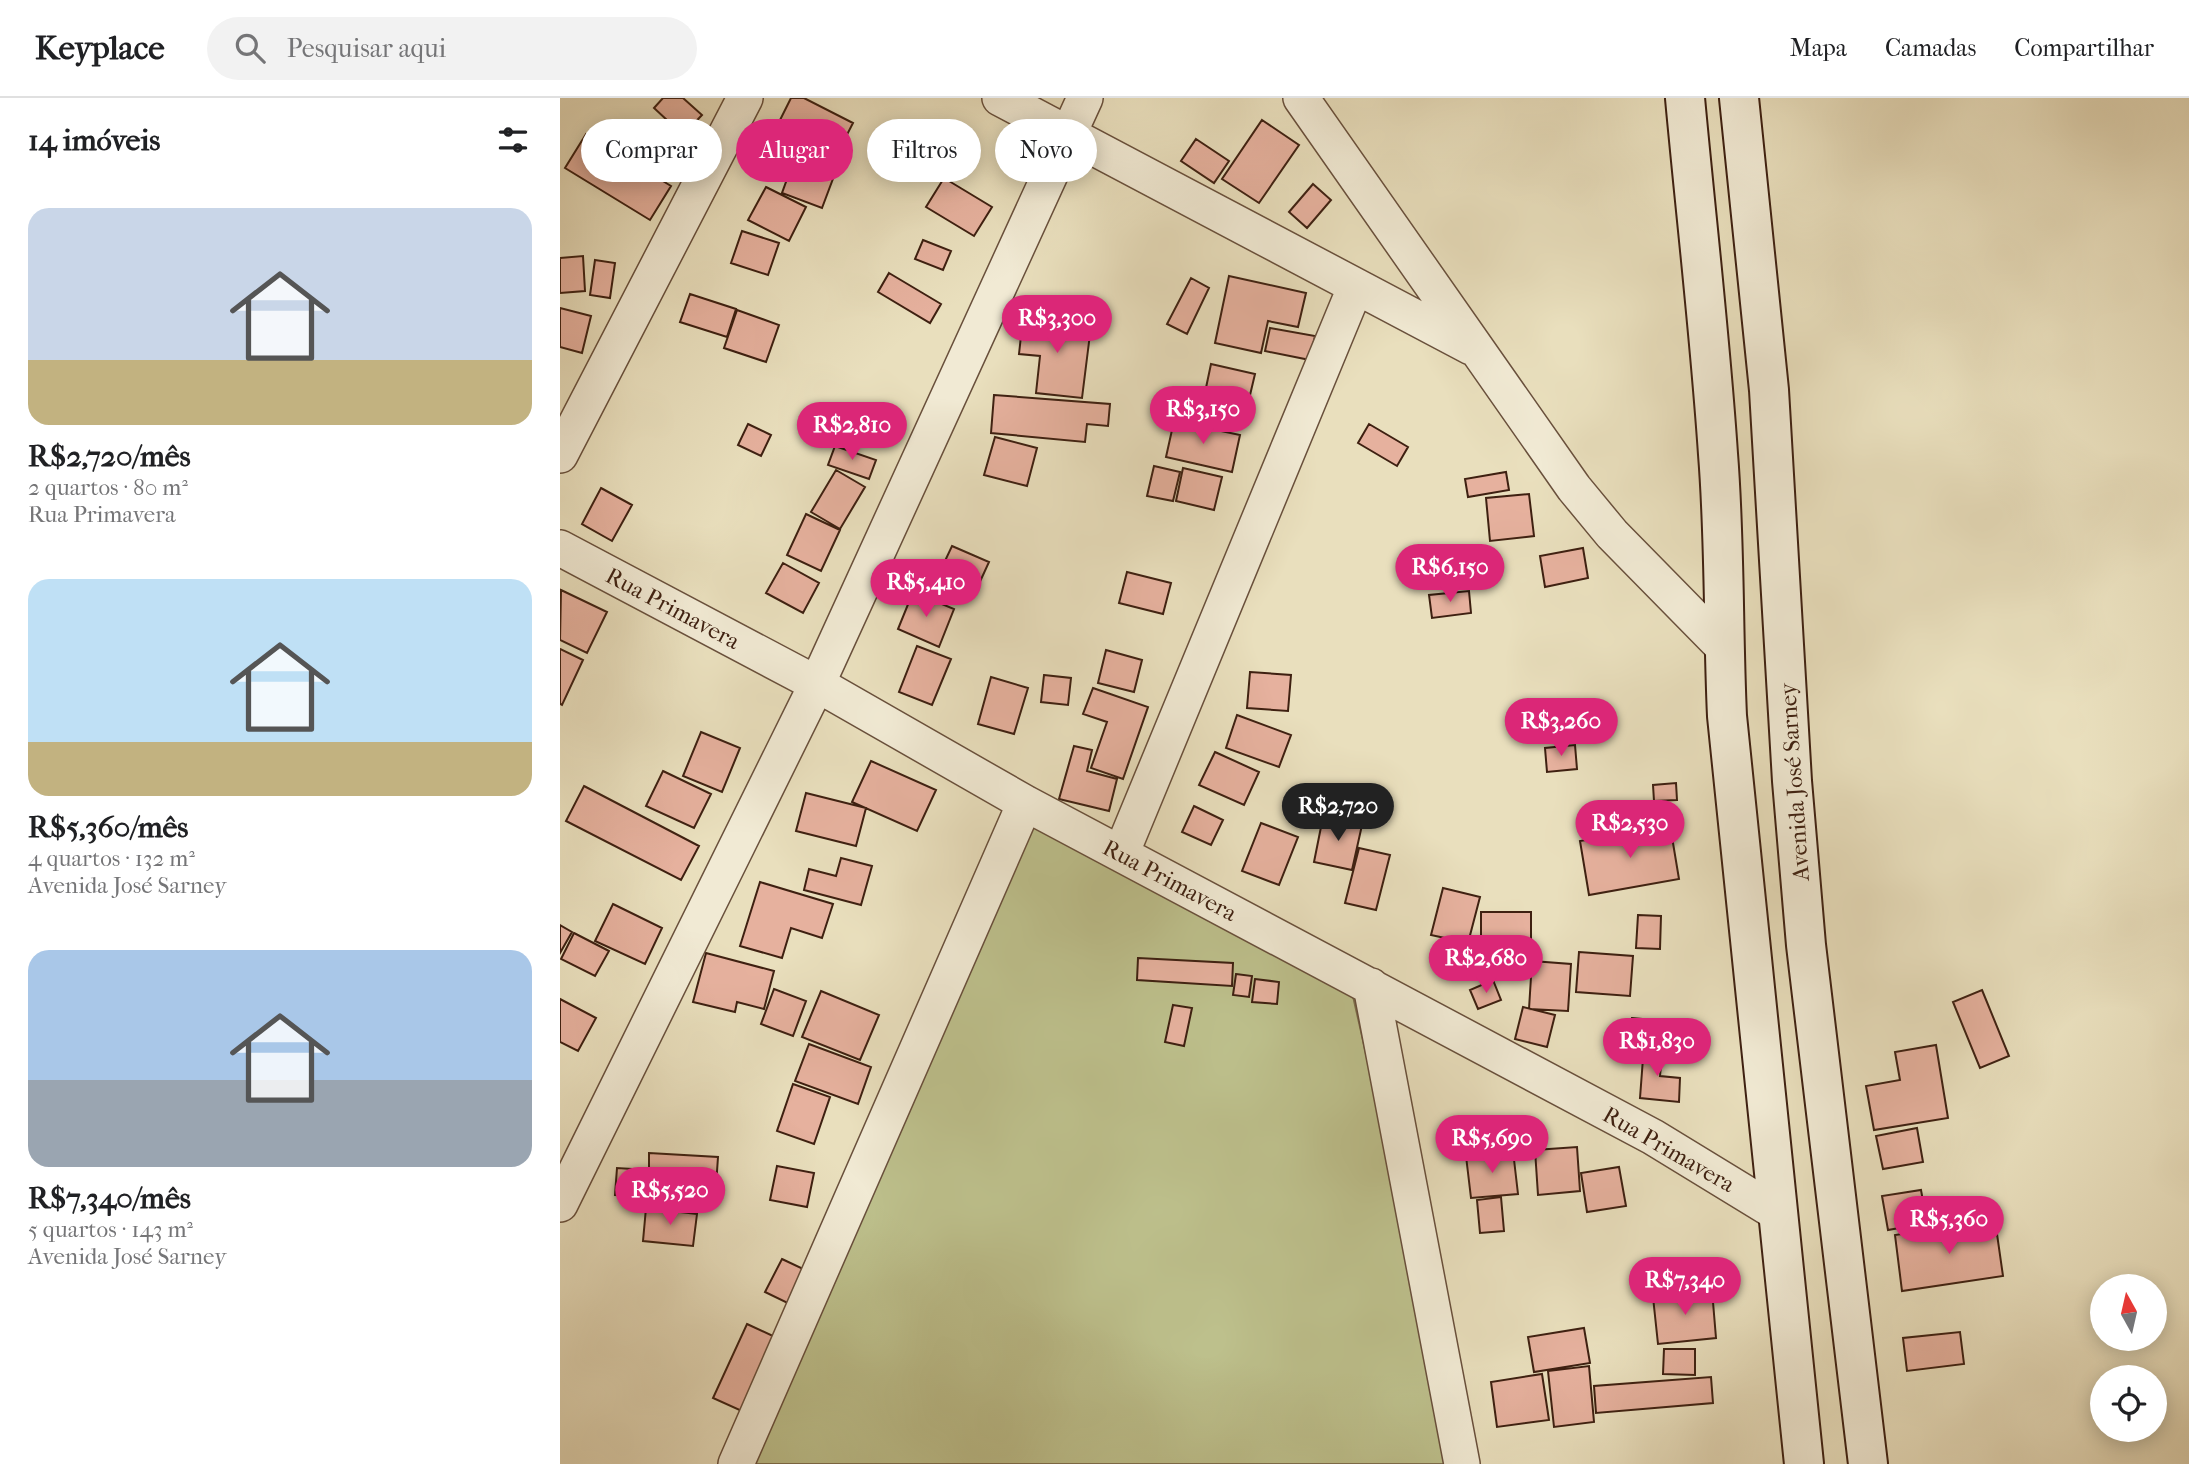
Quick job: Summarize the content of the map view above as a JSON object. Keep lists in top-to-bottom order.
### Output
{
  "streets": {
    "main road": ["Avenida José Sarney"],
    "street": ["Rua Primavera"]
  },
  "north": "top",
  "page": {
    "header": "Keyplace",
    "search": "Pesquisar aqui",
    "nav": ["Mapa", "Camadas", "Compartilhar"],
    "heading": "14 imóveis",
    "chip": [
      "Comprar",
      "Alugar",
      "Filtros",
      "Novo"
    ],
    "list": [
      {
        "name": "R$2,720/mês",
        "note": "2 quartos · 80 m² · Rua Primavera"
      },
      {
        "name": "R$5,360/mês",
        "note": "4 quartos · 132 m² · Avenida José Sarney"
      },
      {
        "name": "R$7,340/mês",
        "note": "5 quartos · 143 m² · Avenida José Sarney"
      }
    ],
    "price": [
      "R$3,300",
      "R$3,150",
      "R$2,810",
      "R$6,150",
      "R$5,410",
      "R$3,260",
      "R$2,720",
      "R$2,530",
      "R$2,680",
      "R$1,830",
      "R$5,690",
      "R$5,520",
      "R$5,360",
      "R$7,340"
    ]
  }
}
